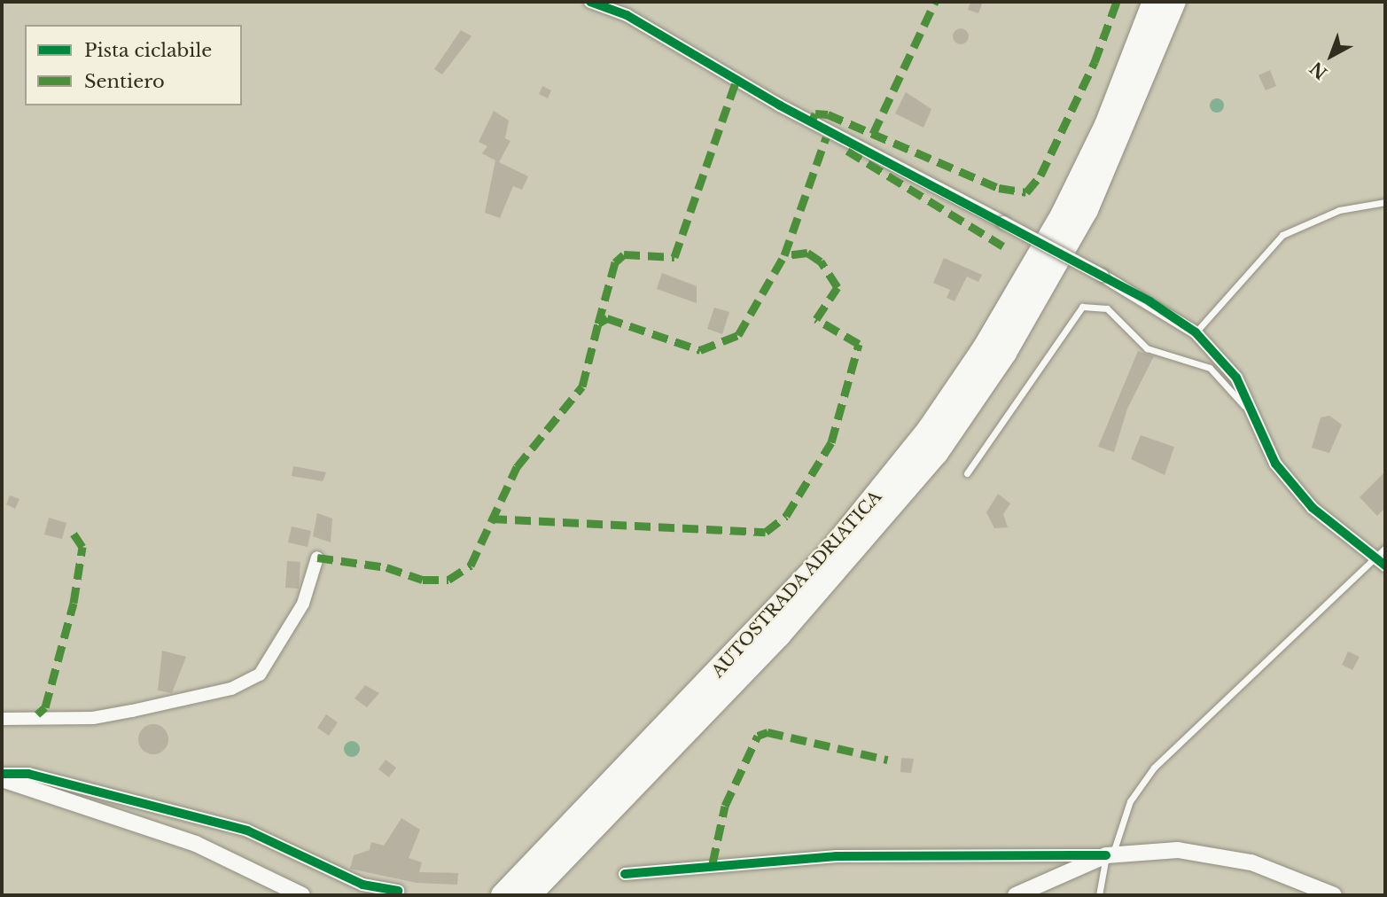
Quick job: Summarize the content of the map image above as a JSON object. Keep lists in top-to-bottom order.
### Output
{
  "streets": {
    "highway": ["AUTOSTRADA ADRIATICA"]
  },
  "legend": ["Pista ciclabile", "Sentiero"],
  "north": "bottom left"
}
